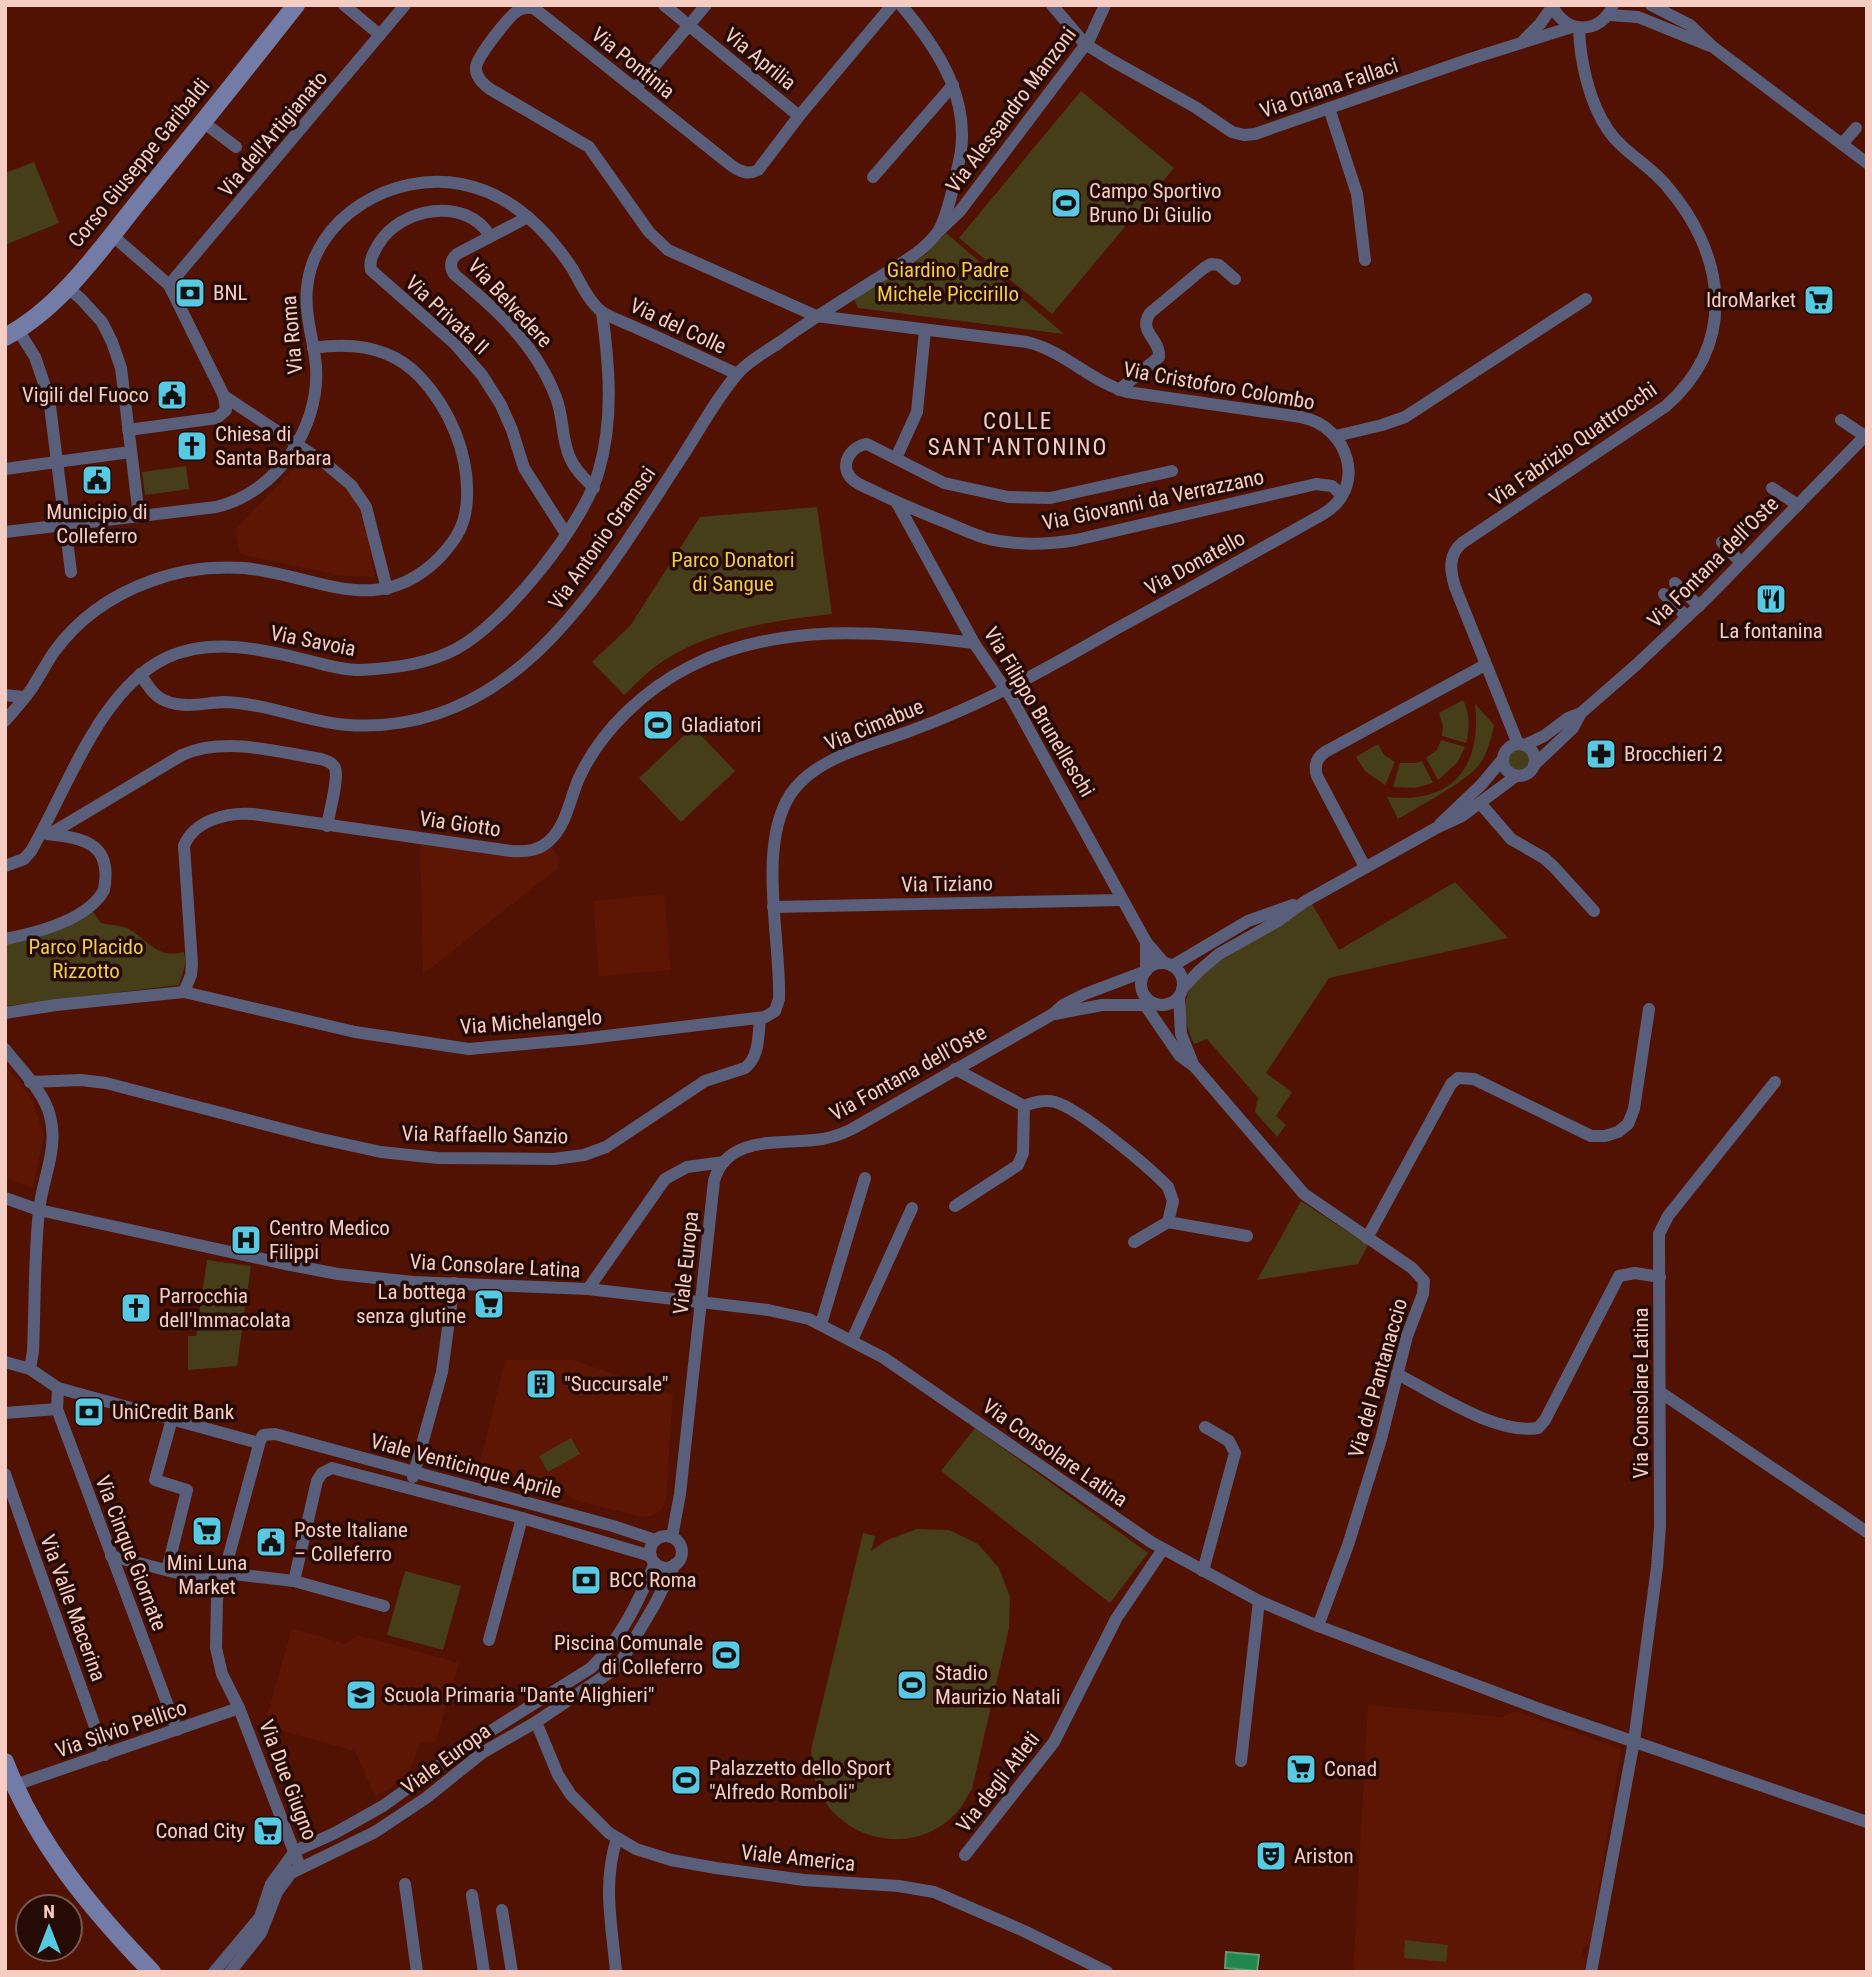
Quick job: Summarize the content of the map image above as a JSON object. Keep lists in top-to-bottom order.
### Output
{
  "streets": {
    "main road": ["Corso Giuseppe Garibaldi"],
    "street": [
      "Via Aprilia",
      "Via Pontinia",
      "Via Oriana Fallaci",
      "Via Alessandro Manzoni",
      "Via dell'Artigianato",
      "Via Belvedere",
      "Via Privata II",
      "Via del Colle",
      "Via Roma",
      "Via Cristoforo Colombo",
      "Via Fabrizio Quattrocchi",
      "Via Giovanni da Verrazzano",
      "Via Antonio Gramsci",
      "Via Fontana dell'Oste",
      "Via Donatello",
      "Via Savoia",
      "Via Filippo Brunelleschi",
      "Via Cimabue",
      "Via Giotto",
      "Via Tiziano",
      "Via Michelangelo",
      "Via Raffaello Sanzio",
      "Viale Europa",
      "Via Consolare Latina",
      "Via del Pantanaccio",
      "Viale Venticinque Aprile",
      "Via Cinque Giornate",
      "Via Valle Macerina",
      "Via Silvio Pellico",
      "Via Due Giugno",
      "Via degli Atleti",
      "Viale America"
    ]
  },
  "crossings": [
    ["Via Aprilia", "Via Pontinia"],
    ["Via Pontinia", "Via Alessandro Manzoni"],
    ["Via Pontinia", "Via Cristoforo Colombo"],
    ["Via Pontinia", "Via Antonio Gramsci"],
    ["Via Oriana Fallaci", "Via Alessandro Manzoni"],
    ["Via Oriana Fallaci", "Via Fabrizio Quattrocchi"],
    ["Via Alessandro Manzoni", "Via Cristoforo Colombo"],
    ["Via Alessandro Manzoni", "Via Antonio Gramsci"],
    ["Via Belvedere", "Via Privata II"],
    ["Via Belvedere", "Via Roma"],
    ["Via Belvedere", "Via Savoia"],
    ["Via Privata II", "Via Savoia"],
    ["Via del Colle", "Via Roma"],
    ["Via del Colle", "Via Antonio Gramsci"],
    ["Via del Colle", "Via Savoia"],
    ["Via Roma", "Via Savoia"],
    ["Via Cristoforo Colombo", "Via Antonio Gramsci"],
    ["Via Fabrizio Quattrocchi", "Via Fontana dell'Oste"],
    ["Via Giovanni da Verrazzano", "Via Donatello"],
    ["Via Giovanni da Verrazzano", "Via Filippo Brunelleschi"],
    ["Via Antonio Gramsci", "Via Savoia"],
    ["Via Fontana dell'Oste", "Via Filippo Brunelleschi"],
    ["Via Fontana dell'Oste", "Viale Europa"],
    ["Via Fontana dell'Oste", "Via Consolare Latina"],
    ["Via Fontana dell'Oste", "Via del Pantanaccio"],
    ["Via Donatello", "Via Filippo Brunelleschi"],
    ["Via Donatello", "Via Cimabue"],
    ["Via Filippo Brunelleschi", "Via Cimabue"],
    ["Via Filippo Brunelleschi", "Via Giotto"],
    ["Via Filippo Brunelleschi", "Via Tiziano"],
    ["Via Filippo Brunelleschi", "Via del Pantanaccio"],
    ["Via Cimabue", "Via Tiziano"],
    ["Via Cimabue", "Via Michelangelo"],
    ["Via Cimabue", "Via Raffaello Sanzio"],
    ["Via Giotto", "Via Michelangelo"],
    ["Via Michelangelo", "Via Raffaello Sanzio"],
    ["Viale Europa", "Via Consolare Latina"],
    ["Viale Europa", "Viale Venticinque Aprile"],
    ["Viale Europa", "Via Due Giugno"],
    ["Viale Europa", "Viale America"],
    ["Via Consolare Latina", "Via del Pantanaccio"],
    ["Via Consolare Latina", "Via degli Atleti"],
    ["Viale Venticinque Aprile", "Via Cinque Giornate"],
    ["Viale Venticinque Aprile", "Via Due Giugno"],
    ["Via Cinque Giornate", "Via Silvio Pellico"],
    ["Via Valle Macerina", "Via Silvio Pellico"],
    ["Via Silvio Pellico", "Via Due Giugno"]
  ],
  "districts": ["COLLE SANT'ANTONINO"],
  "parks": ["Giardino Padre Michele Piccirillo", "Parco Donatori di Sangue", "Parco Placido Rizzotto"],
  "places": {
    "sports": [
      "Campo Sportivo Bruno Di Giulio",
      "Gladiatori",
      "Piscina Comunale di Colleferro",
      "Stadio Maurizio Natali",
      "Palazzetto dello Sport \"Alfredo Romboli\""
    ],
    "bank": ["BNL", "UniCredit Bank", "BCC Roma"],
    "supermarket": [
      "IdroMarket",
      "La bottega senza glutine",
      "Mini Luna Market",
      "Conad",
      "Conad City"
    ],
    "public building": ["Vigili del Fuoco", "Municipio di Colleferro", "Poste Italiane – Colleferro"],
    "church": ["Chiesa di Santa Barbara", "Parrocchia dell'Immacolata"],
    "restaurant": ["La fontanina"],
    "pharmacy": ["Brocchieri 2"],
    "hospital": ["Centro Medico Filippi"],
    "building": ["\"Succursale\""],
    "school or university": ["Scuola Primaria \"Dante Alighieri\""],
    "theatre": ["Ariston"]
  },
  "north": "top"
}
